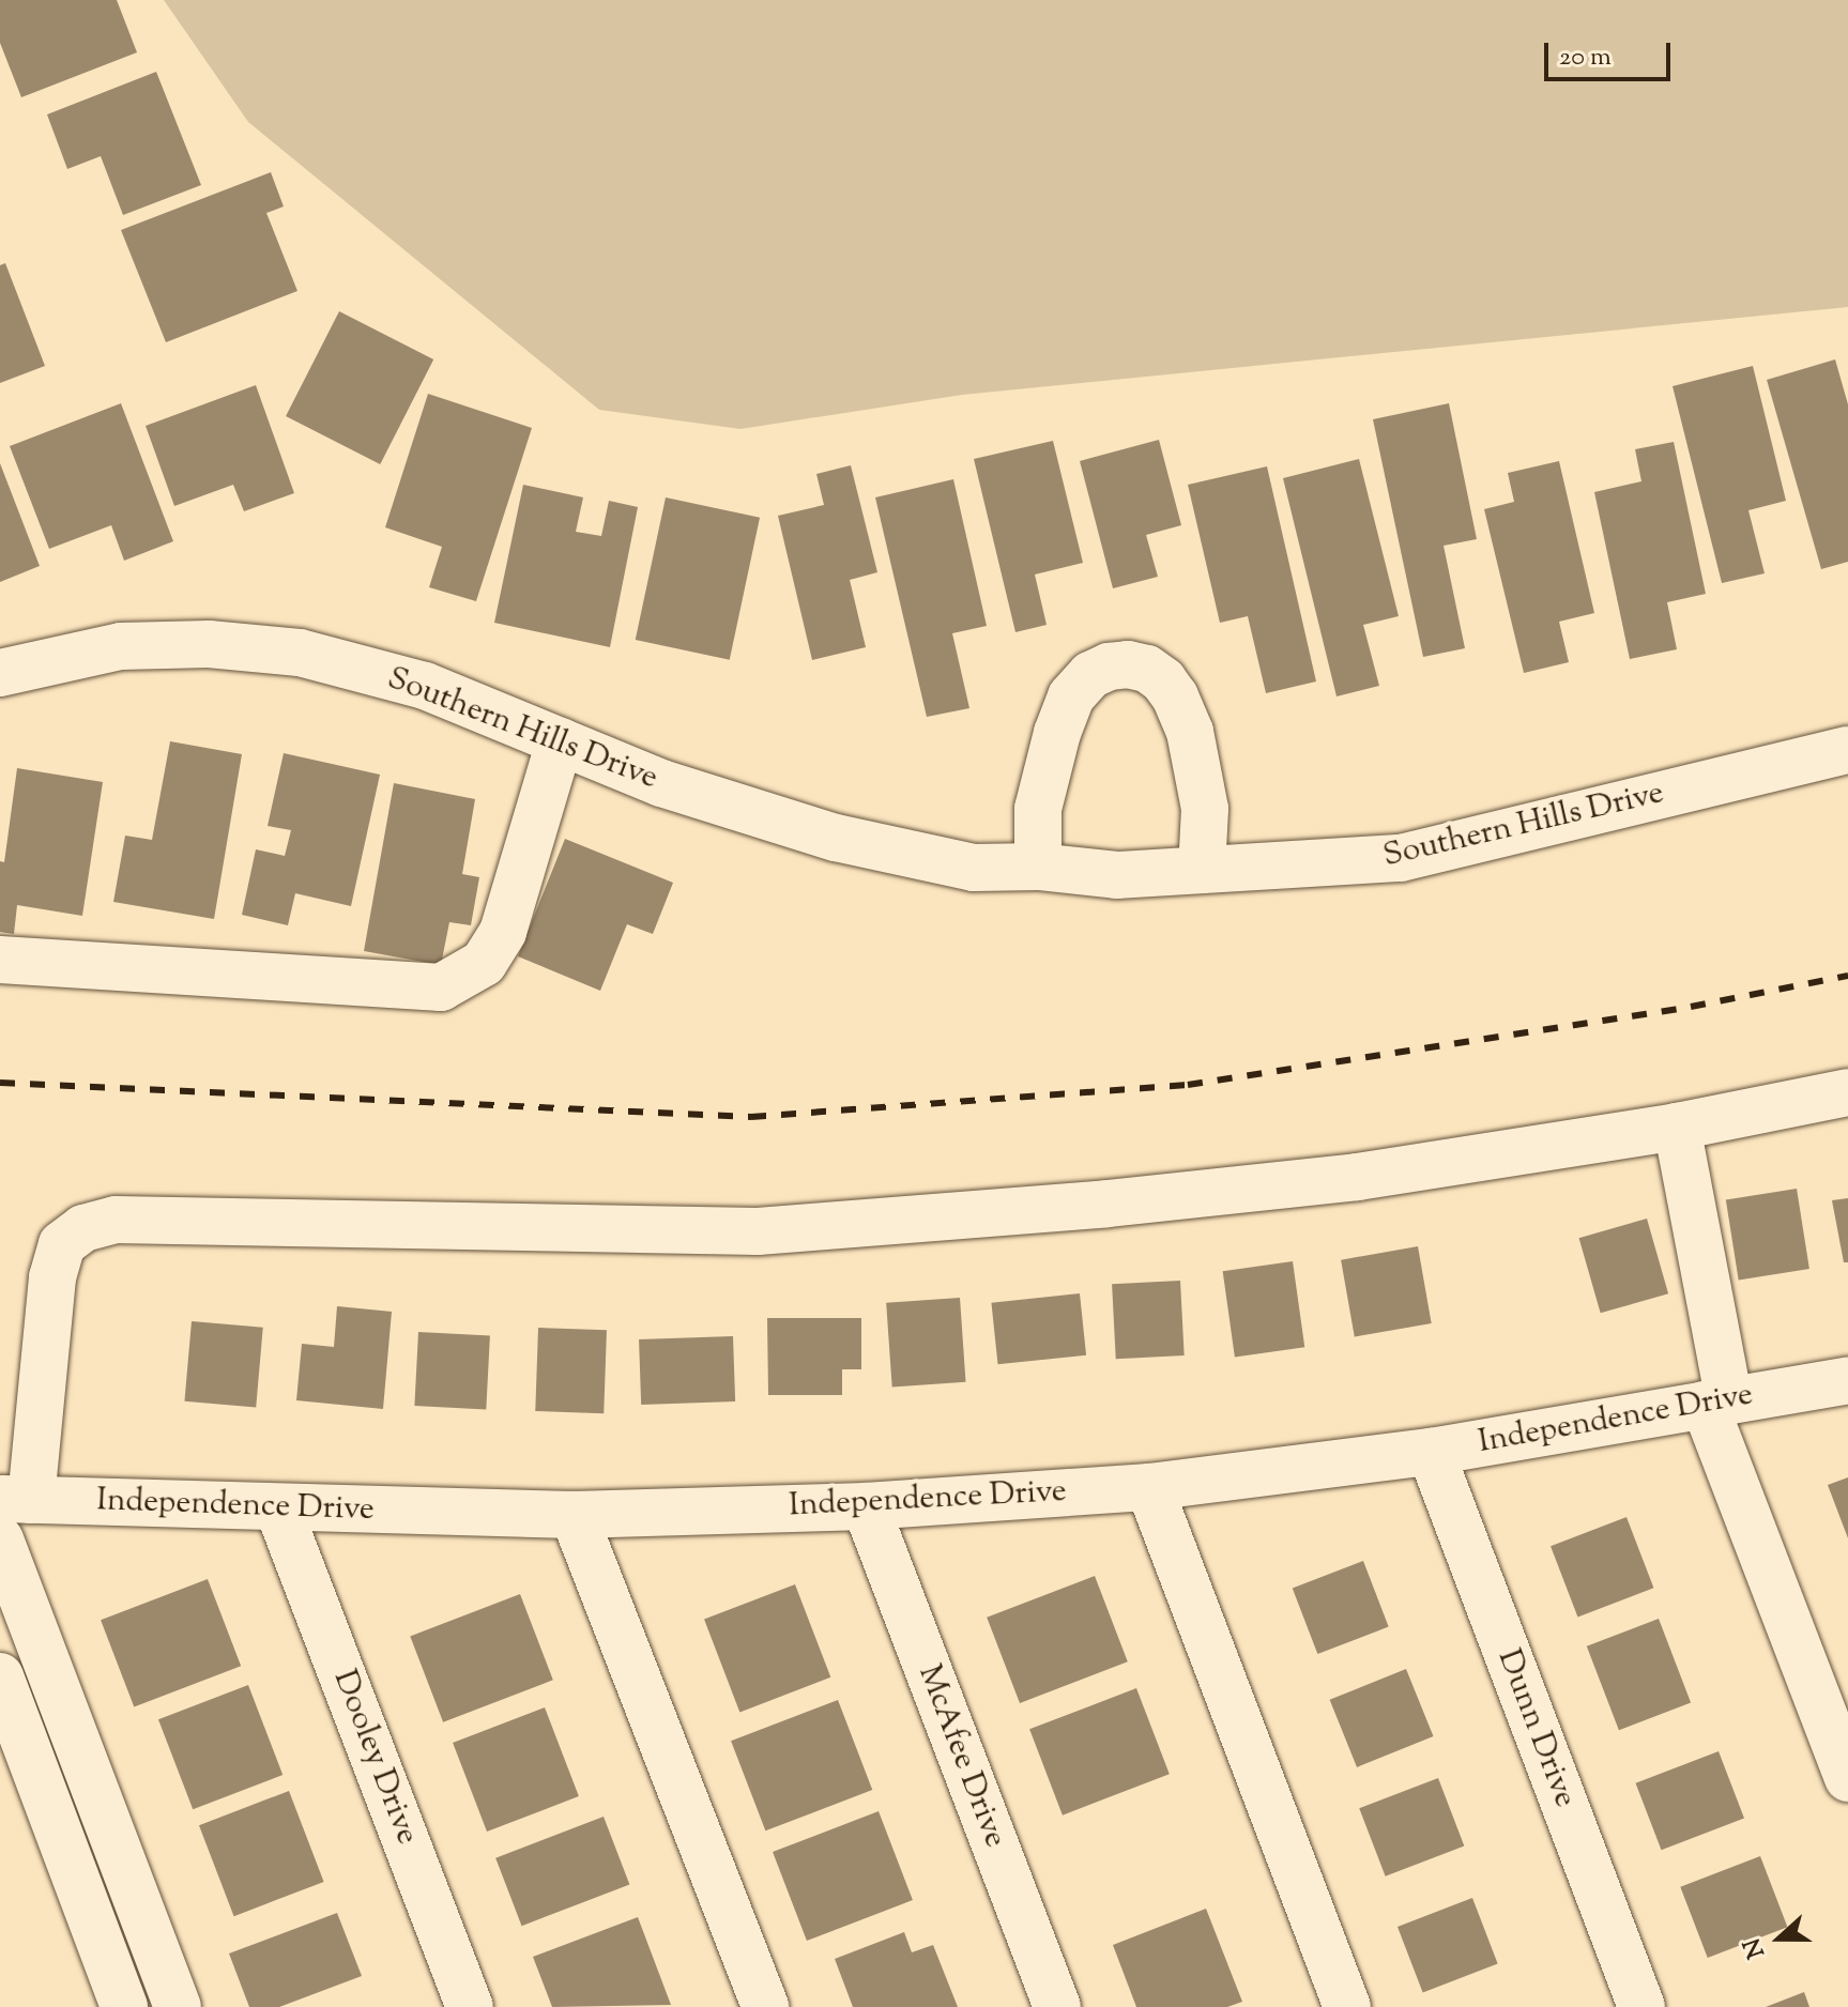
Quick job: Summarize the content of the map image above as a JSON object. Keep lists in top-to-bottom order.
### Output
{
  "streets": {
    "street": [
      "Southern Hills Drive",
      "Independence Drive",
      "Dunn Drive",
      "McAfee Drive",
      "Dooley Drive"
    ]
  },
  "crossings": [
    ["Independence Drive", "Dunn Drive"],
    ["Independence Drive", "McAfee Drive"],
    ["Independence Drive", "Dooley Drive"]
  ],
  "scale_bar": "20 m",
  "north": "left"
}
